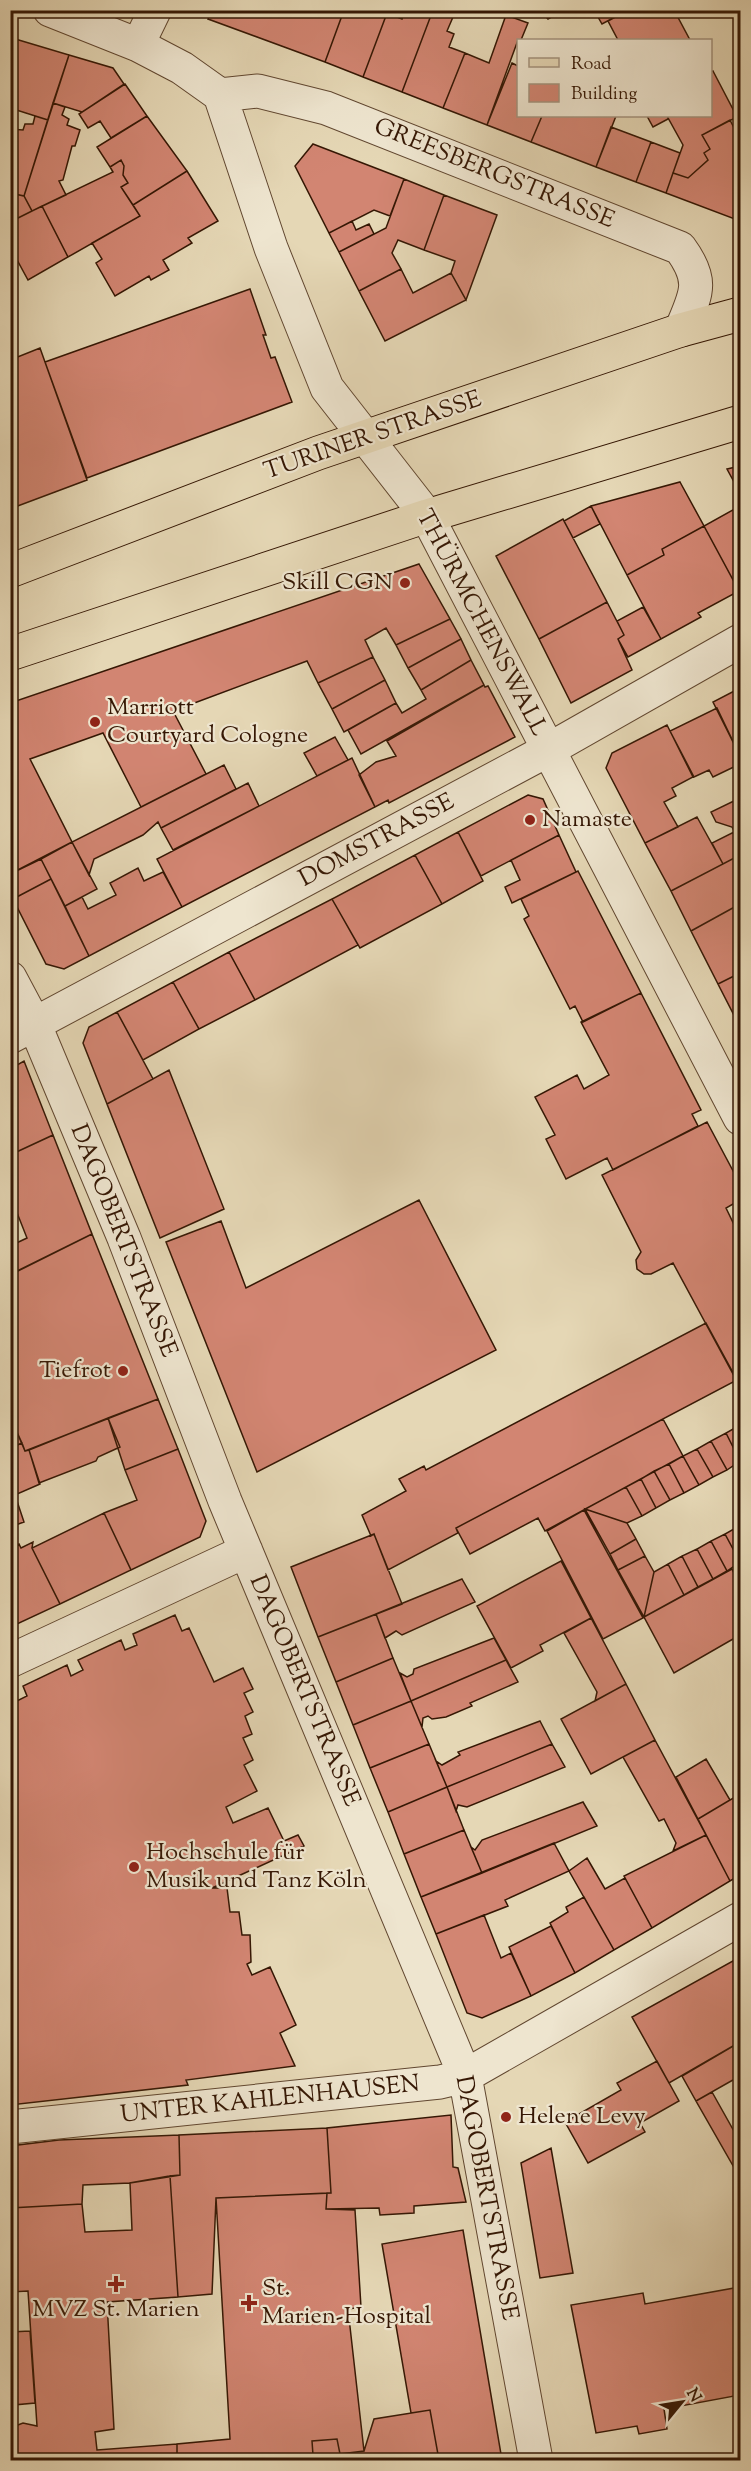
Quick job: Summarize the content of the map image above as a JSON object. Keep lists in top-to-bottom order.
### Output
{
  "streets": {
    "main road": ["TURINER STRASSE"],
    "street": [
      "GREESBERGSTRASSE",
      "THÜRMCHENSWALL",
      "DOMSTRASSE",
      "DAGOBERTSTRASSE",
      "UNTER KAHLENHAUSEN"
    ]
  },
  "crossings": [
    ["GREESBERGSTRASSE", "TURINER STRASSE"],
    ["GREESBERGSTRASSE", "THÜRMCHENSWALL"],
    ["TURINER STRASSE", "THÜRMCHENSWALL"],
    ["THÜRMCHENSWALL", "DOMSTRASSE"],
    ["DOMSTRASSE", "DAGOBERTSTRASSE"],
    ["DAGOBERTSTRASSE", "UNTER KAHLENHAUSEN"]
  ],
  "places": {
    "other": [
      "Skill CGN",
      "Marriott Courtyard Cologne",
      "Namaste",
      "Tiefrot",
      "Hochschule für Musik und Tanz Köln",
      "Helene Levy"
    ],
    "health": ["MVZ St. Marien", "St. Marien-Hospital"]
  },
  "legend": ["Road", "Building"],
  "north": "top right"
}
